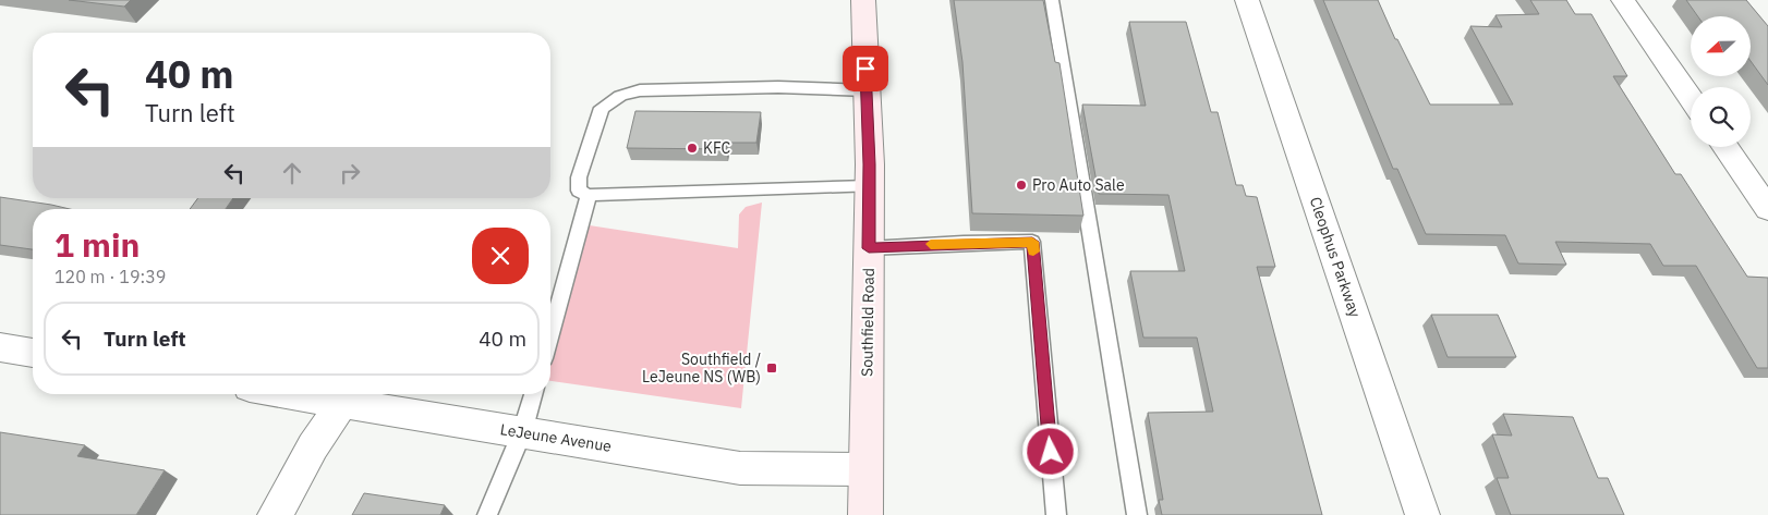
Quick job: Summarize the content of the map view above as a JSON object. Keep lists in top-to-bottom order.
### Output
{
  "streets": {
    "main road": ["Southfield Road"],
    "street": ["Cleophus Parkway", "LeJeune Avenue"]
  },
  "crossings": [
    ["Southfield Road", "LeJeune Avenue"]
  ],
  "places": {
    "other": ["KFC", "Pro Auto Sale"],
    "transit": ["Southfield / LeJeune NS (WB)"]
  },
  "north": "left",
  "page": {
    "turn": ["40 m", "Turn left"],
    "heading": ["1 min", "120 m · 19:39"],
    "list": [
      {
        "name": "Turn left",
        "value": "40 m"
      }
    ]
  }
}
